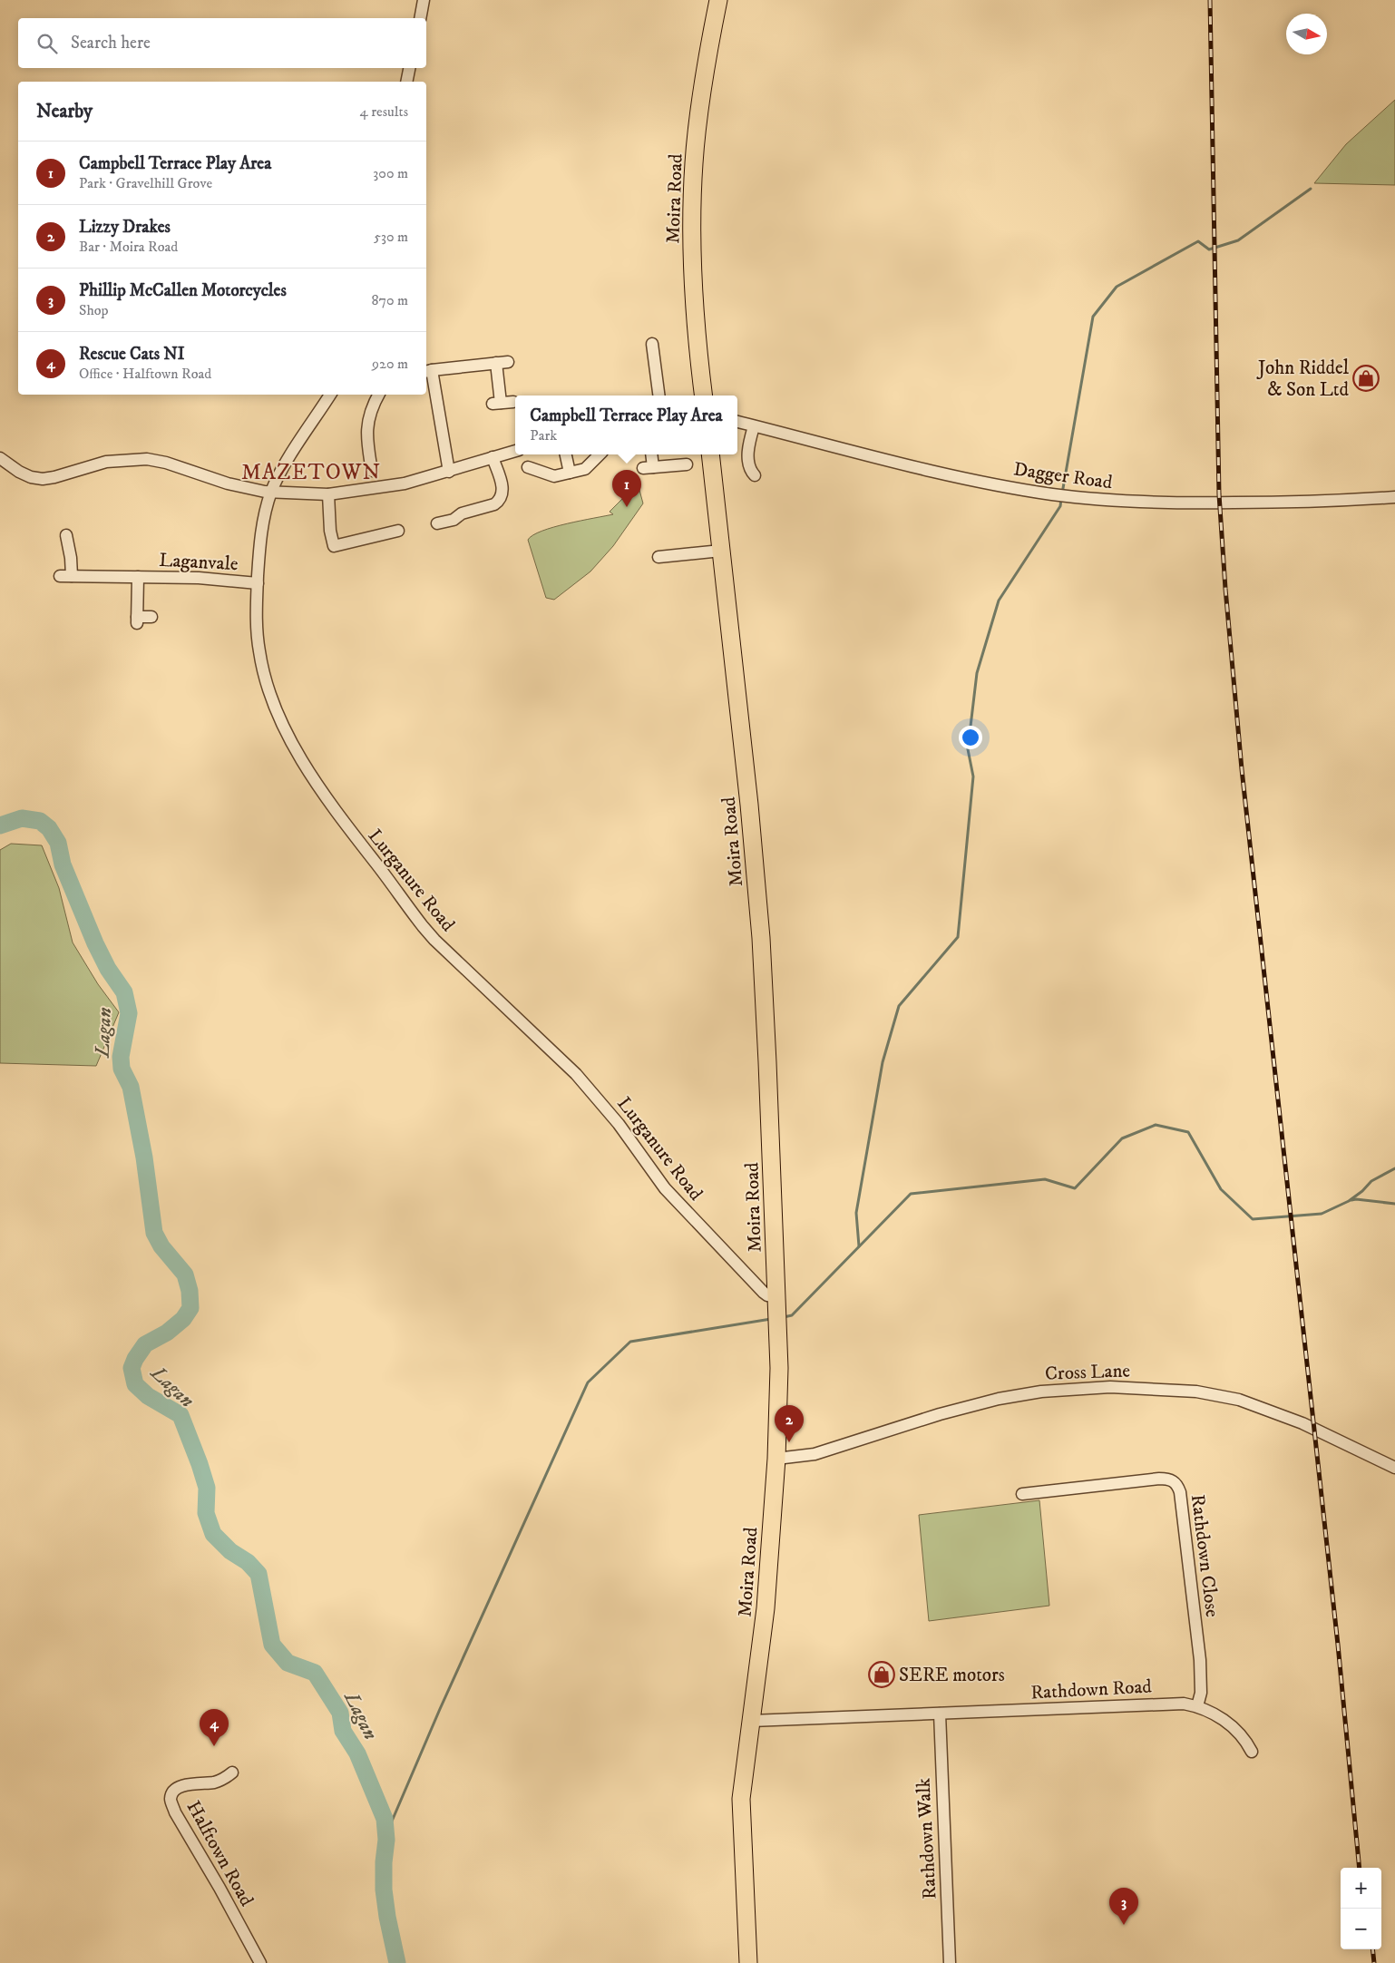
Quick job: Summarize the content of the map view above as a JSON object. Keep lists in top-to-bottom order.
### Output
{
  "streets": {
    "highway": ["Moira Road"],
    "street": [
      "Dagger Road",
      "Laganvale",
      "Lurganure Road",
      "Cross Lane",
      "Rathdown Close",
      "Rathdown Road",
      "Rathdown Walk",
      "Halftown Road"
    ]
  },
  "crossings": [
    ["Moira Road", "Lurganure Road"],
    ["Moira Road", "Cross Lane"],
    ["Moira Road", "Rathdown Road"],
    ["Laganvale", "Lurganure Road"],
    ["Rathdown Close", "Rathdown Road"],
    ["Rathdown Road", "Rathdown Walk"]
  ],
  "districts": ["MAZETOWN"],
  "water": ["Lagan"],
  "places": {
    "shop": ["John Riddel & Son Ltd", "SERE motors"]
  },
  "north": "right",
  "page": {
    "search": "Search here",
    "heading": ["Nearby", "4 results"],
    "list": [
      {
        "mark": "1",
        "name": "Campbell Terrace Play Area",
        "note": "Park · Gravelhill Grove",
        "value": "300 m"
      },
      {
        "mark": "2",
        "name": "Lizzy Drakes",
        "note": "Bar · Moira Road",
        "value": "530 m"
      },
      {
        "mark": "3",
        "name": "Phillip McCallen Motorcycles",
        "note": "Shop",
        "value": "870 m"
      },
      {
        "mark": "4",
        "name": "Rescue Cats NI",
        "note": "Office · Halftown Road",
        "value": "920 m"
      }
    ],
    "popup": ["Campbell Terrace Play Area", "Park"],
    "pins": [
      "1",
      "2",
      "4",
      "3"
    ],
    "map_buttons": ["+", "−"]
  }
}
